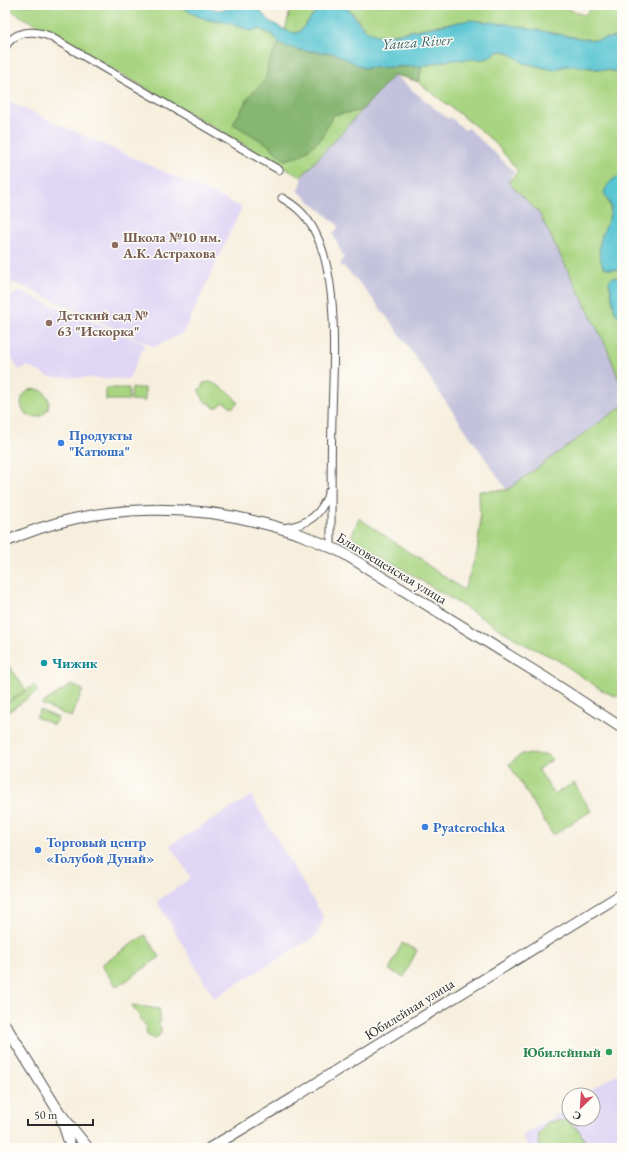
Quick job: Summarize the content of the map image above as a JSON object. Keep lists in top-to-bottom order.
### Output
{
  "streets": {
    "street": ["Благовещенская улица", "Юбилейная улица"]
  },
  "water": ["Yauza River"],
  "places": [
    "Школа №10 им. А.К. Астрахова",
    "Детский сад № 63 \"Искорка\"",
    "Продукты \"Катюша\"",
    "Чижик",
    "Pyaterochka",
    "Торговый центр «Голубой Дунай»",
    "Юбилейный"
  ],
  "scale_bar": "50 m",
  "north": "bottom left"
}
